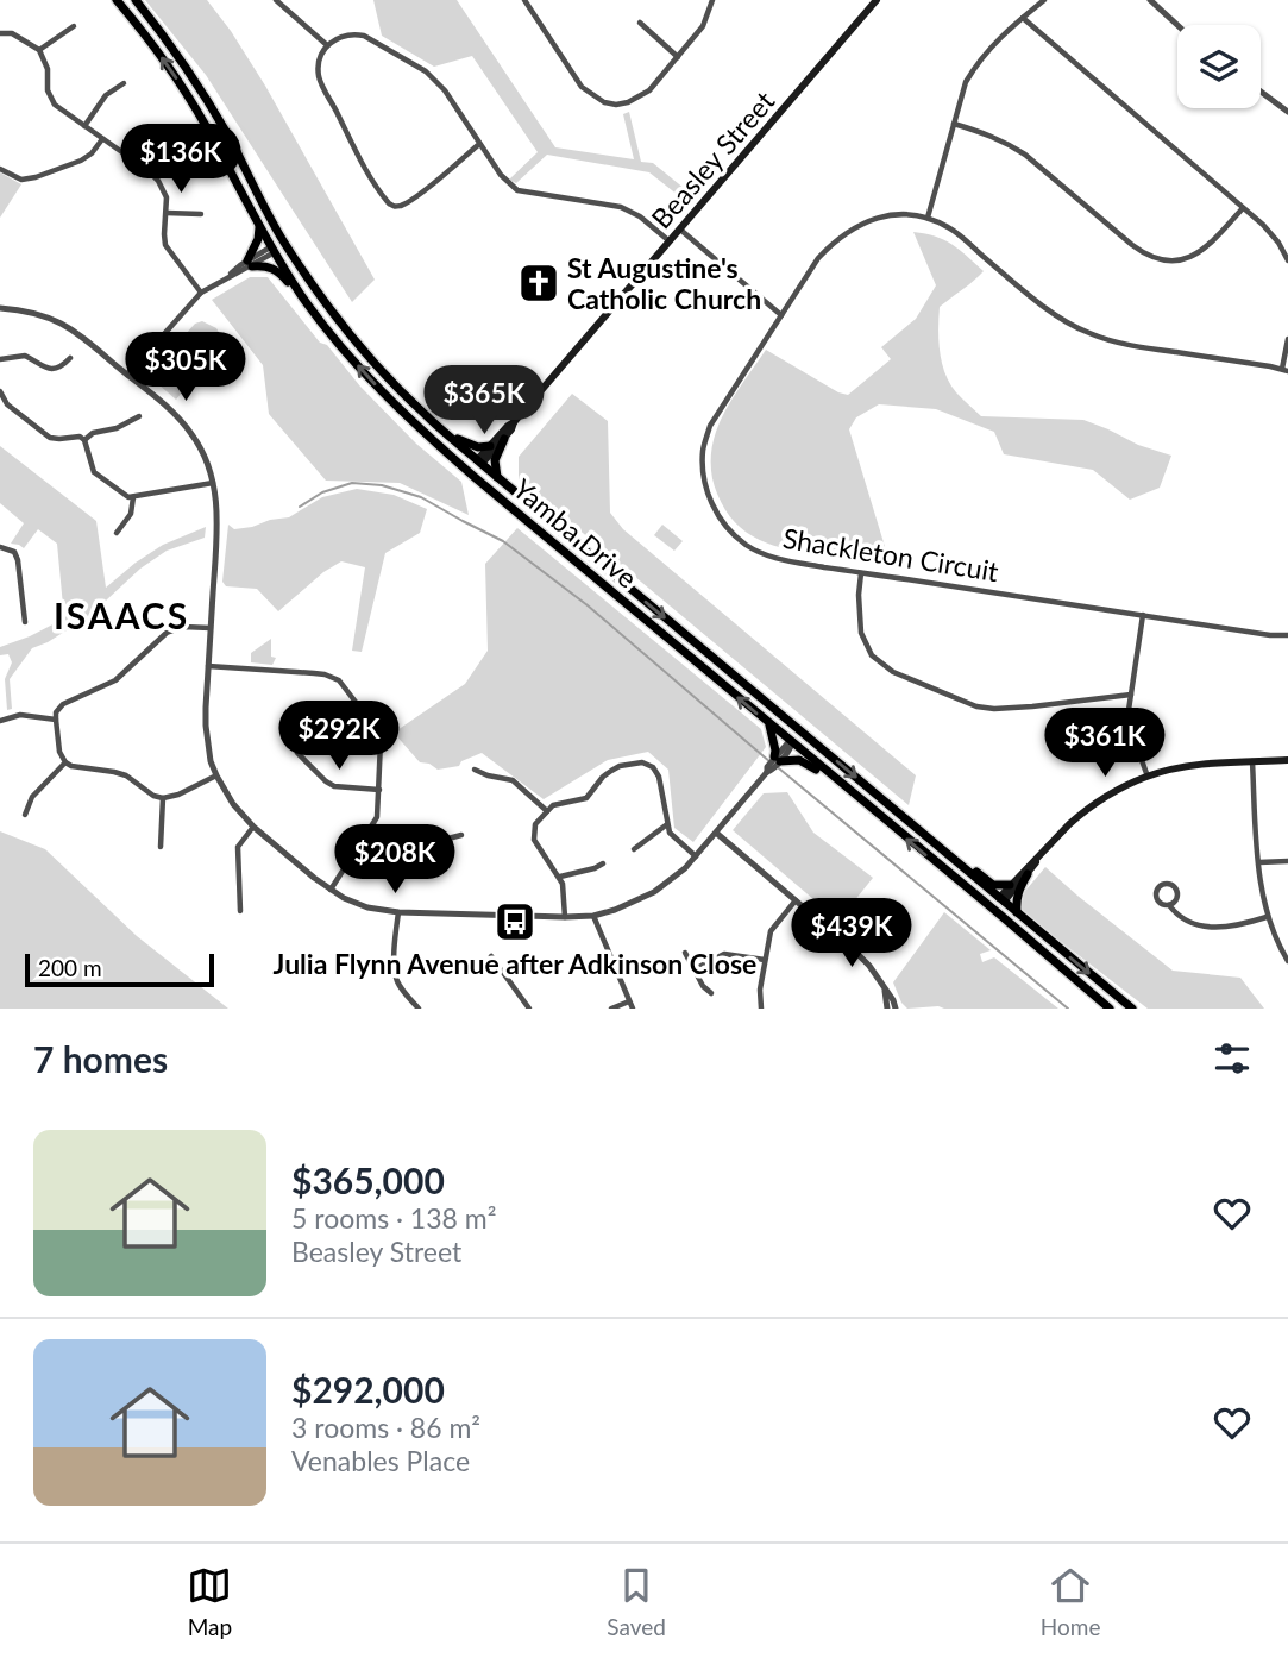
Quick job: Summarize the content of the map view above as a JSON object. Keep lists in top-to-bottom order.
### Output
{
  "streets": {
    "main road": ["Beasley Street", "Yamba Drive"],
    "street": ["Shackleton Circuit"]
  },
  "crossings": [
    ["Beasley Street", "Yamba Drive"]
  ],
  "districts": ["ISAACS"],
  "places": {
    "church": ["St Augustine's Catholic Church"],
    "bus stop": ["Julia Flynn Avenue after Adkinson Close"]
  },
  "scale_bar": "200 m",
  "page": {
    "price": [
      "$136K",
      "$305K",
      "$365K",
      "$292K",
      "$361K",
      "$208K",
      "$439K"
    ],
    "scale": "200 m",
    "heading": "7 homes",
    "list": [
      {
        "name": "$365,000",
        "note": "5 rooms · 138 m² · Beasley Street"
      },
      {
        "name": "$292,000",
        "note": "3 rooms · 86 m² · Venables Place"
      }
    ],
    "tabs": ["Map", "Saved", "Home"]
  }
}
